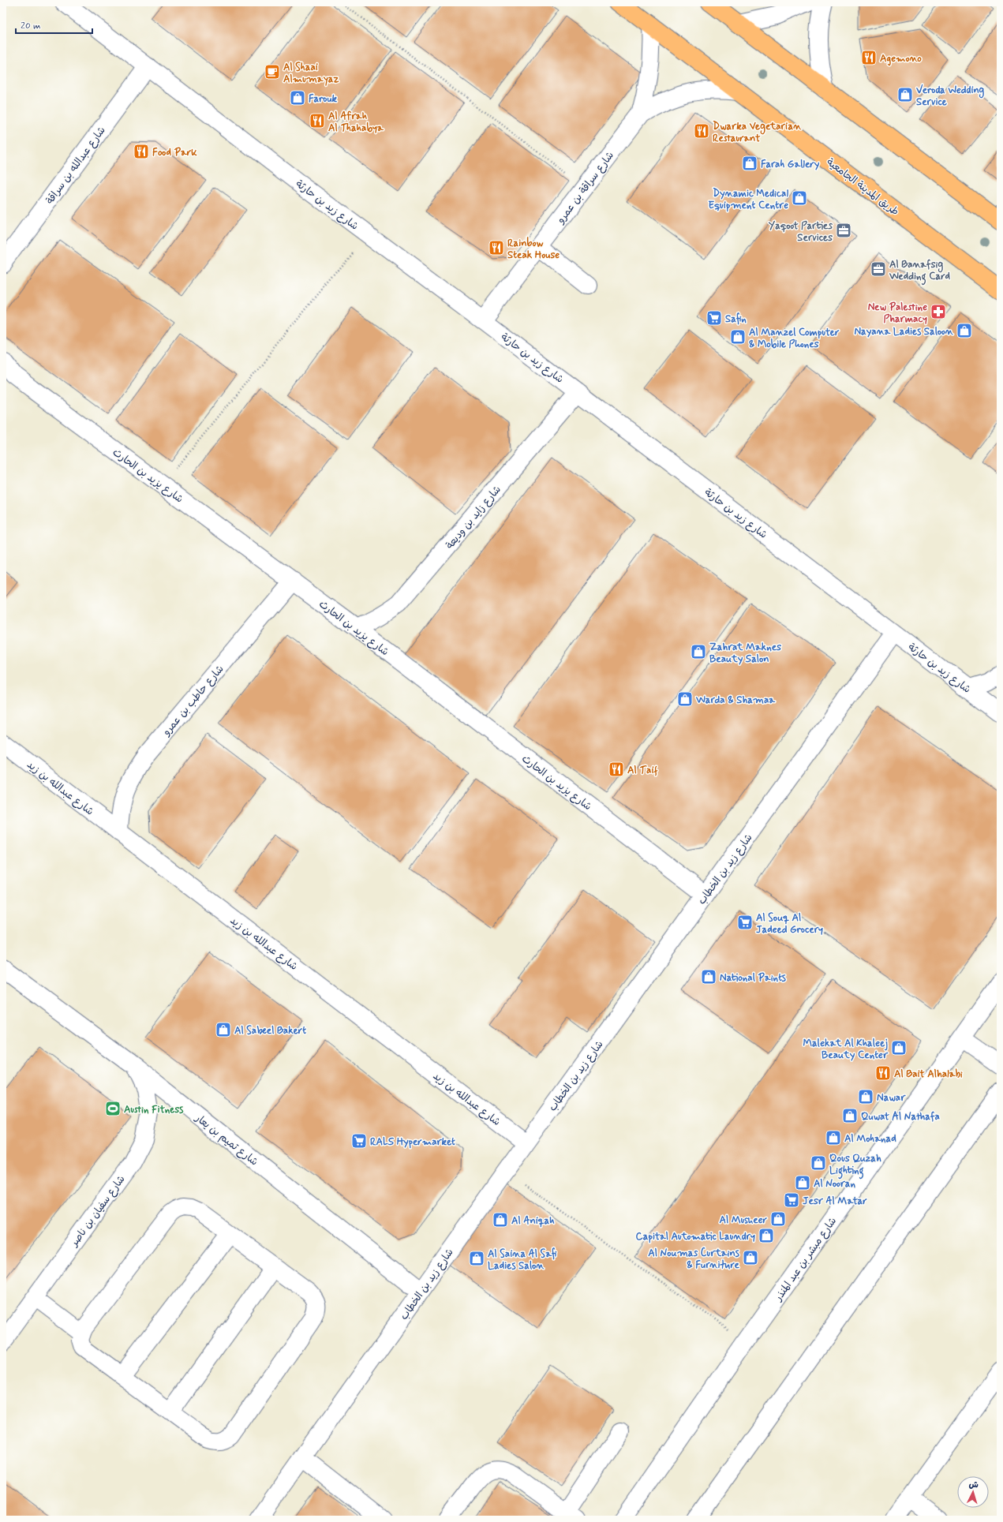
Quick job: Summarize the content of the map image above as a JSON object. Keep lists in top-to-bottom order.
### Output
{
  "streets": {
    "main road": ["طريق المدينة الجامعية"],
    "street": [
      "شارع عبدالله بن سراقة",
      "شارع سراقة بن عمرو",
      "شارع زيد بن حارثة",
      "شارع يزيد بن الحارث",
      "شارع زايد بن وديعة",
      "شارع حاطب بن عمرو",
      "شارع عبدالله بن زيد",
      "شارع زيد بن الخطاب",
      "شارع تميم بن يعار",
      "شارع سفيان بن ناصر",
      "شارع مبشر بن عبد المنذر"
    ]
  },
  "crossings": [
    ["شارع عبدالله بن سراقة", "شارع زيد بن حارثة"],
    ["طريق المدينة الجامعية", "شارع سراقة بن عمرو"],
    ["شارع سراقة بن عمرو", "شارع زيد بن حارثة"],
    ["شارع زيد بن حارثة", "شارع زايد بن وديعة"],
    ["شارع زيد بن حارثة", "شارع زيد بن الخطاب"],
    ["شارع يزيد بن الحارث", "شارع زايد بن وديعة"],
    ["شارع يزيد بن الحارث", "شارع حاطب بن عمرو"],
    ["شارع يزيد بن الحارث", "شارع زيد بن الخطاب"],
    ["شارع حاطب بن عمرو", "شارع عبدالله بن زيد"],
    ["شارع عبدالله بن زيد", "شارع زيد بن الخطاب"],
    ["شارع زيد بن الخطاب", "شارع تميم بن يعار"],
    ["شارع تميم بن يعار", "شارع سفيان بن ناصر"]
  ],
  "places": {
    "restaurant": [
      "Agemono",
      "Al Afrah Al Thahabya",
      "Dwarka Vegetarian Restaurant",
      "Food Park",
      "Rainbow Steak House",
      "Al Taif",
      "Al Bait Alhalabi"
    ],
    "cafe": ["Al Shaai Almumayaz"],
    "shop": [
      "Veroda Wedding Service",
      "Farouk",
      "Farah Gallery",
      "Dynamic Medical Equipment Centre",
      "Nayana Ladies Saloon",
      "Al Manzel Computer & Mobile Phones",
      "Zahrat Maknes Beauty Salon",
      "Warda & Shamaa",
      "National Paints",
      "Al Sabeel Bakert",
      "Malekat Al Khaleej Beauty Center",
      "Nawar",
      "Quwat Al Nathafa",
      "Al Mohanad",
      "Qous Quzah Lighting",
      "Al Nooran",
      "Al Musheer",
      "Al Aniqah",
      "Capital Automatic Laundry",
      "Al Noumas Curtains & Furniture",
      "Al Saina Al Safi Ladies Salon"
    ],
    "office": ["Yaqoot Parties Services", "Al Banafsig Wedding Card"],
    "pharmacy": ["New Palestine Pharmacy"],
    "supermarket": [
      "Safin",
      "Al Souq Al Jadeed Grocery",
      "RALS Hypermarket",
      "Jesr Al Matar"
    ],
    "sports": ["Austin Fitness"]
  },
  "scale_bar": "20 m",
  "north": "top"
}
